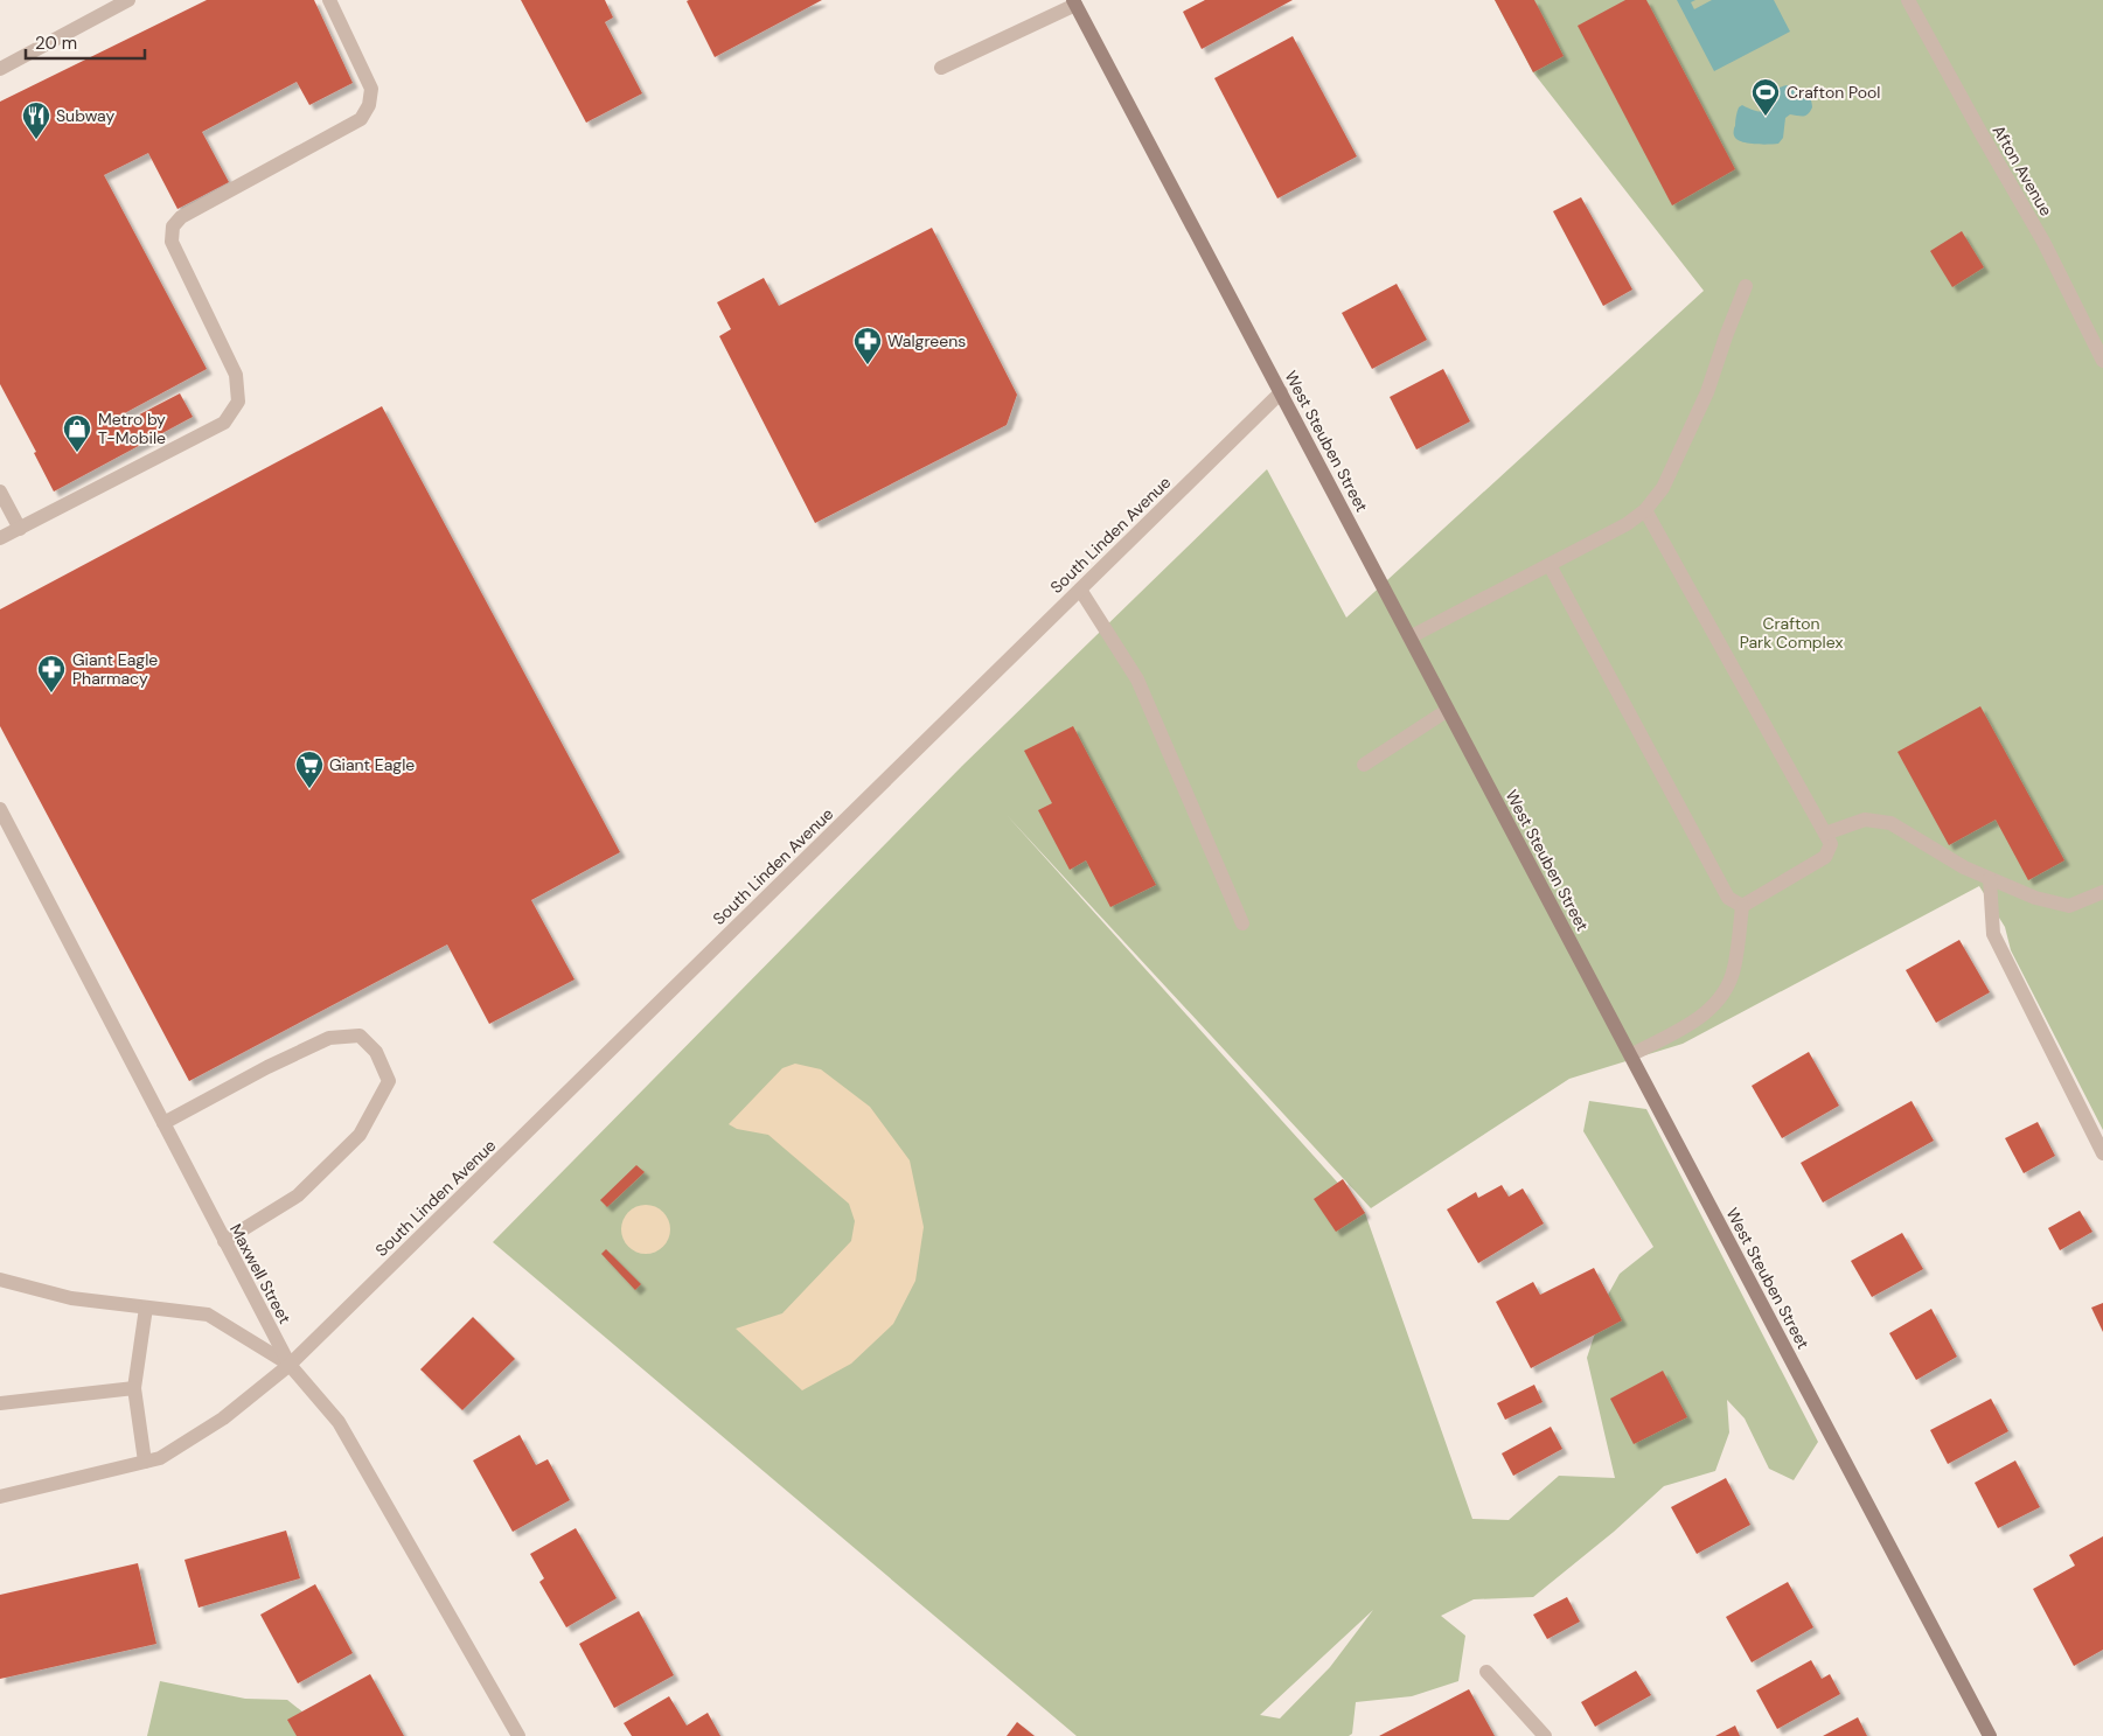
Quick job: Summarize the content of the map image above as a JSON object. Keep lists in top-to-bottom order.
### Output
{
  "streets": {
    "main road": ["West Steuben Street"],
    "street": ["Afton Avenue", "South Linden Avenue", "Maxwell Street"]
  },
  "crossings": [
    ["West Steuben Street", "South Linden Avenue"],
    ["South Linden Avenue", "Maxwell Street"]
  ],
  "parks": ["Crafton Park Complex"],
  "places": {
    "sports": ["Crafton Pool"],
    "restaurant": ["Subway"],
    "pharmacy": ["Walgreens", "Giant Eagle Pharmacy"],
    "shop": ["Metro by T-Mobile"],
    "supermarket": ["Giant Eagle"]
  },
  "scale_bar": "20 m"
}
